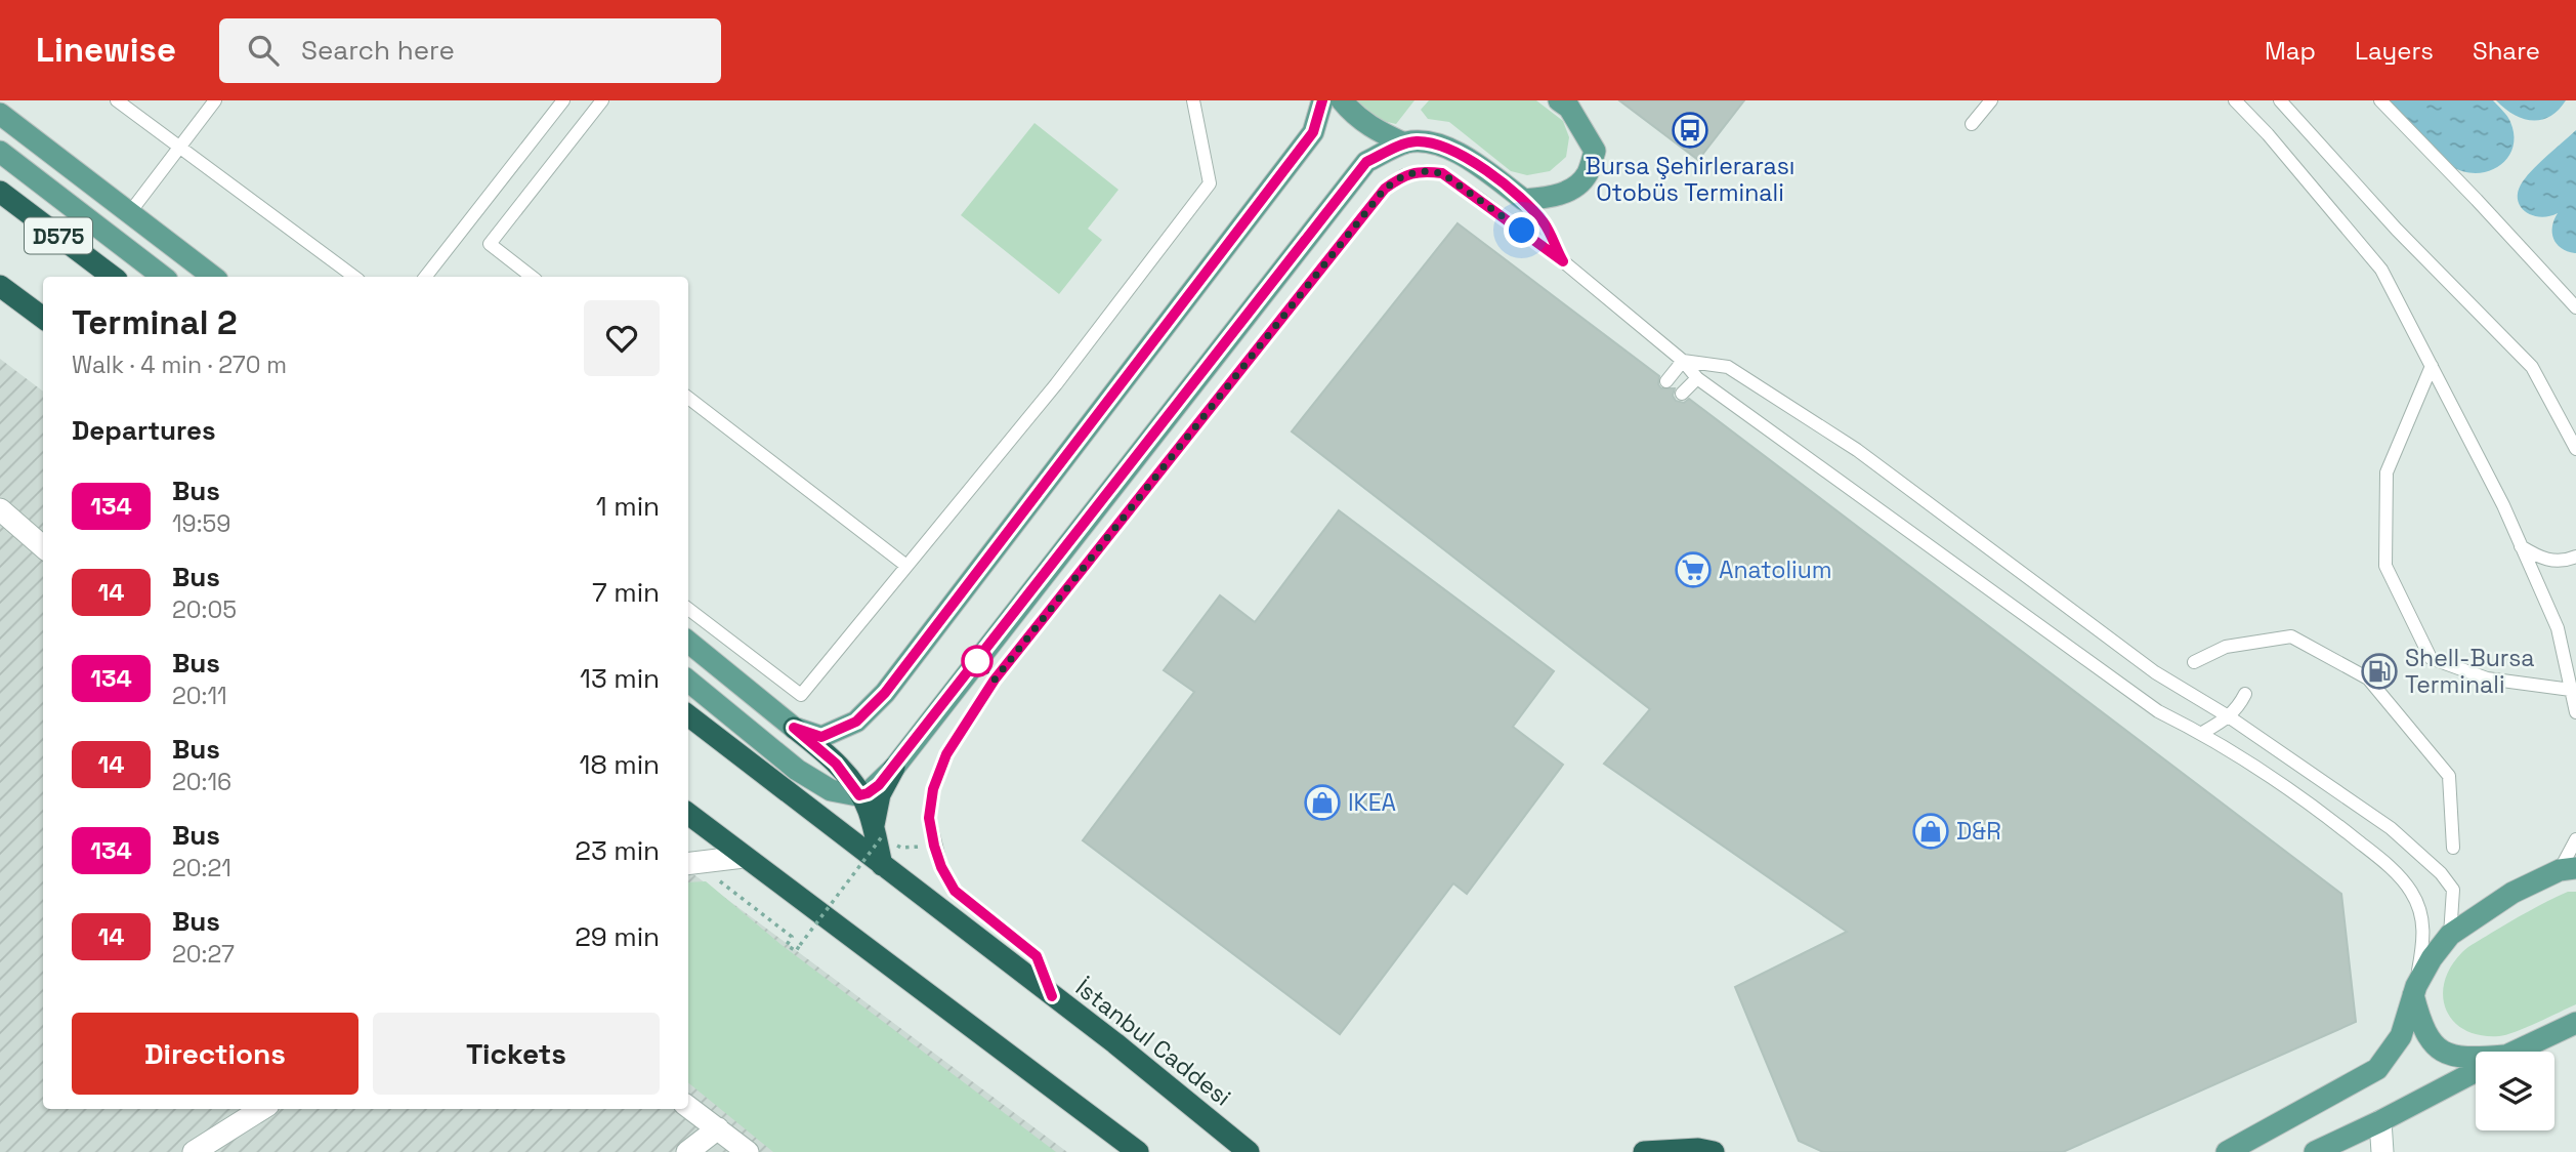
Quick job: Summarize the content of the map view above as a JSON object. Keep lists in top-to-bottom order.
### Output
{
  "streets": {
    "highway": ["D575", "İstanbul Caddesi"]
  },
  "places": {
    "bus stop": ["Bursa Şehirlerarası Otobüs Terminali"],
    "supermarket": ["Anatolium"],
    "fuel station": ["Shell-Bursa Terminali"],
    "shop": ["IKEA", "D&R"]
  },
  "lines": ["bus line 134"],
  "page": {
    "header": "Linewise",
    "search": "Search here",
    "nav": ["Map", "Layers", "Share"],
    "heading": [
      ["Terminal 2", "Walk · 4 min · 270 m"],
      "Departures"
    ],
    "list": [
      {
        "mark": "134",
        "name": "Bus",
        "note": "19:59",
        "value": "1 min"
      },
      {
        "mark": "14",
        "name": "Bus",
        "note": "20:05",
        "value": "7 min"
      },
      {
        "mark": "134",
        "name": "Bus",
        "note": "20:11",
        "value": "13 min"
      },
      {
        "mark": "14",
        "name": "Bus",
        "note": "20:16",
        "value": "18 min"
      },
      {
        "mark": "134",
        "name": "Bus",
        "note": "20:21",
        "value": "23 min"
      },
      {
        "mark": "14",
        "name": "Bus",
        "note": "20:27",
        "value": "29 min"
      }
    ],
    "buttons": ["Directions", "Tickets"]
  }
}
